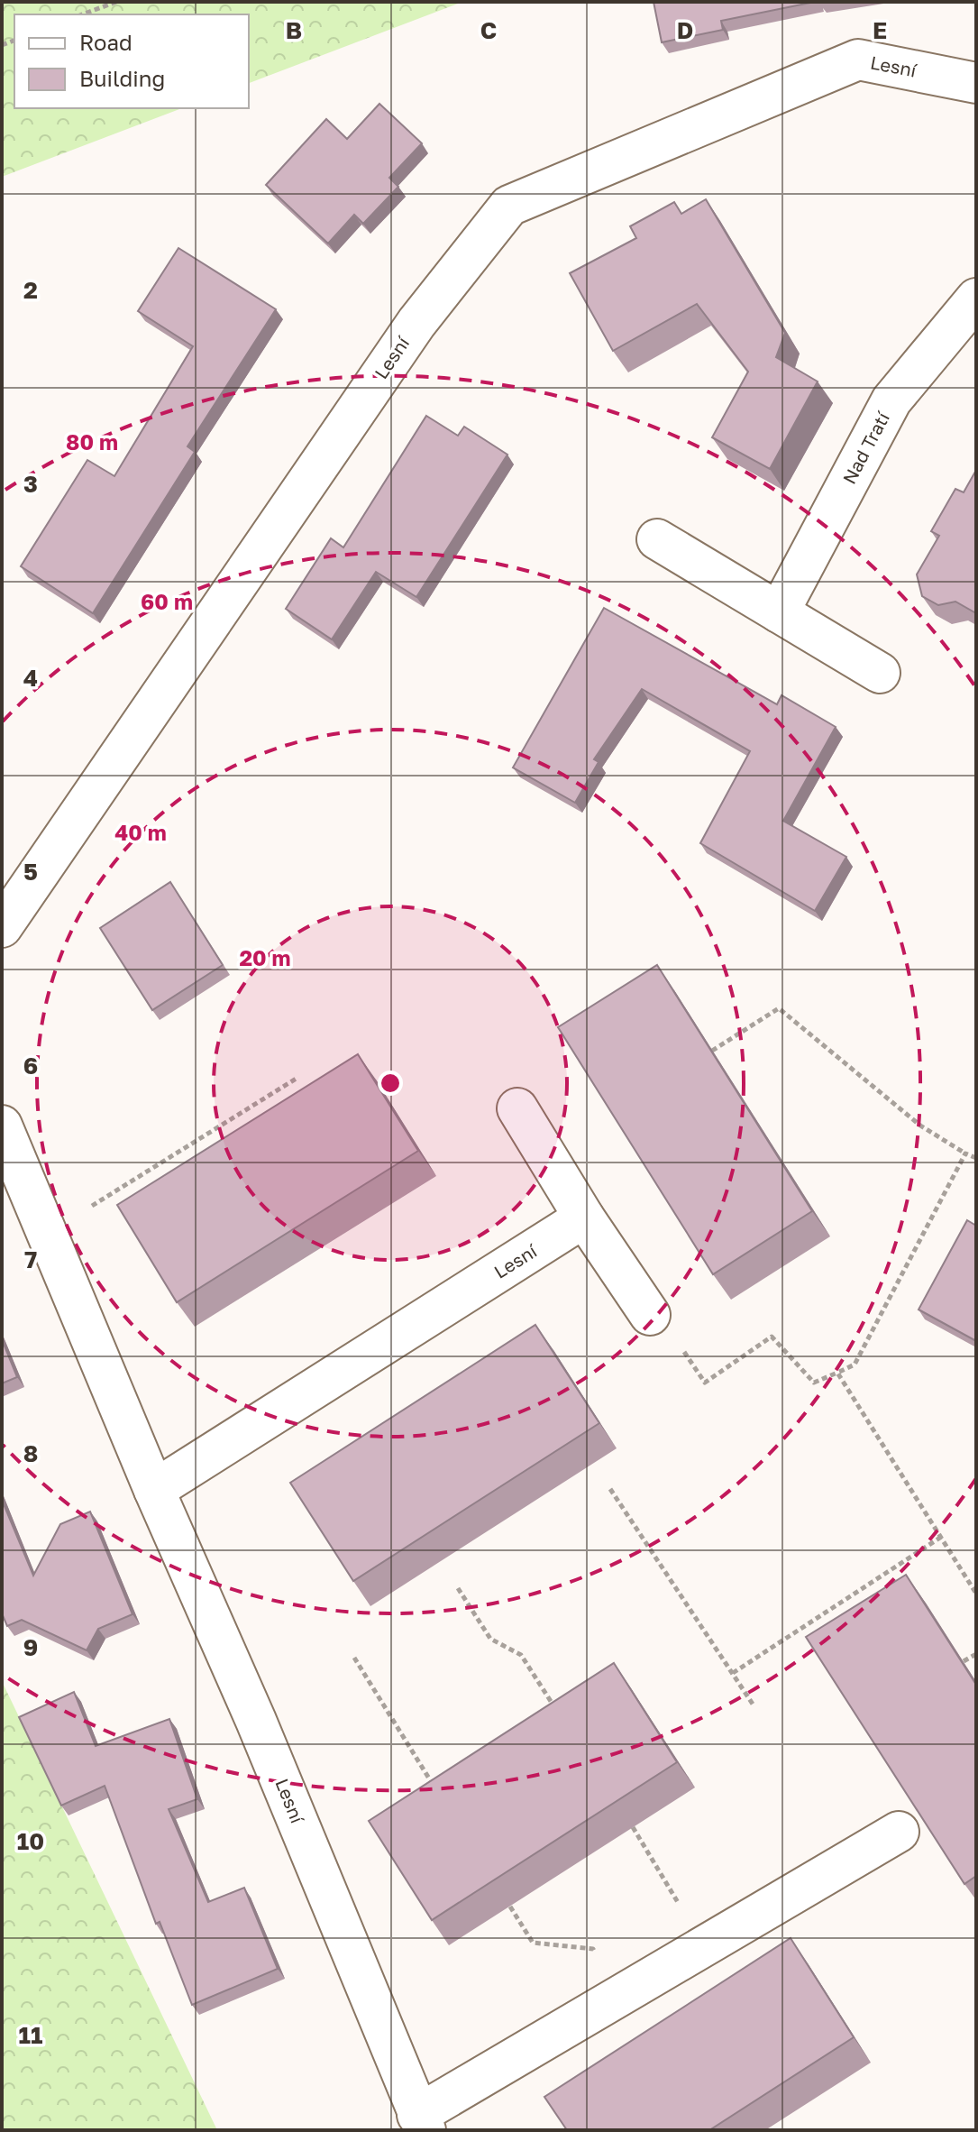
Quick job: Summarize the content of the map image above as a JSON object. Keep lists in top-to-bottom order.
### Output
{
  "streets": {
    "street": ["Lesní", "Nad Tratí"]
  },
  "legend": ["Road", "Building"],
  "grid": {
    "columns": [
      "B",
      "C",
      "D",
      "E"
    ],
    "rows": [
      "2",
      "3",
      "4",
      "5",
      "6",
      "7",
      "8",
      "9",
      "10",
      "11"
    ]
  },
  "rings": [
    "80 m",
    "60 m",
    "40 m",
    "20 m"
  ]
}
